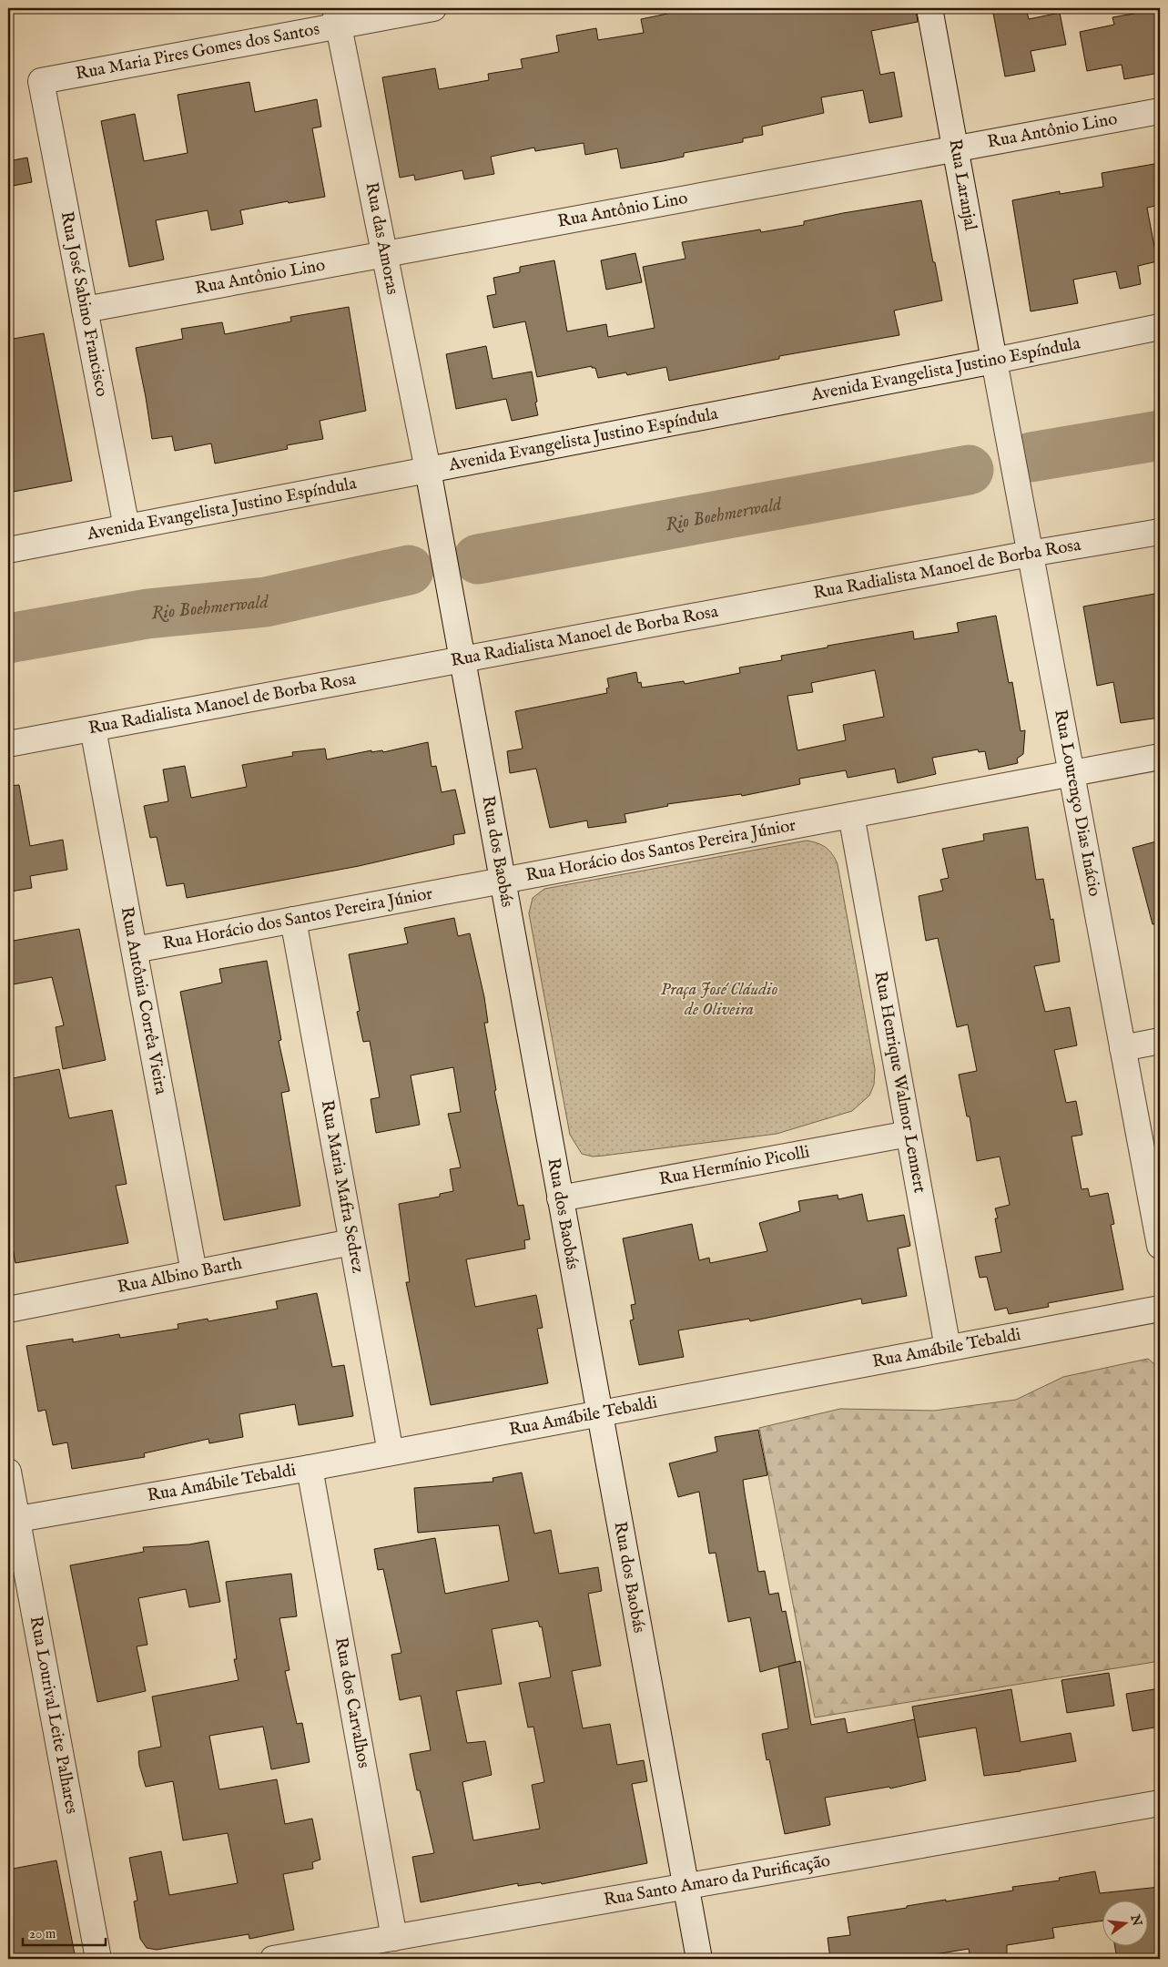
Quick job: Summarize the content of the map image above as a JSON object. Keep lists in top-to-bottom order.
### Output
{
  "streets": {
    "street": [
      "Rua Maria Pires Gomes dos Santos",
      "Rua Antônio Lino",
      "Rua Laranjal",
      "Rua das Amoras",
      "Rua José Sabino Francisco",
      "Avenida Evangelista Justino Espíndula",
      "Rua Radialista Manoel de Borba Rosa",
      "Rua Lourenço Dias Inácio",
      "Rua Horácio dos Santos Pereira Júnior",
      "Rua dos Baobás",
      "Rua Antônia Corrêa Vieira",
      "Rua Henrique Walmor Lennert",
      "Rua Hermínio Picolli",
      "Rua Maria Mafra Sedrez",
      "Rua Albino Barth",
      "Rua Amábile Tebaldi",
      "Rua dos Carvalhos",
      "Rua Lourival Leite Palhares",
      "Rua Santo Amaro da Purificação"
    ]
  },
  "crossings": [
    ["Rua Maria Pires Gomes dos Santos", "Rua das Amoras"],
    ["Rua Maria Pires Gomes dos Santos", "Rua José Sabino Francisco"],
    ["Rua Antônio Lino", "Rua Laranjal"],
    ["Rua Antônio Lino", "Rua das Amoras"],
    ["Rua Antônio Lino", "Rua José Sabino Francisco"],
    ["Rua Laranjal", "Avenida Evangelista Justino Espíndula"],
    ["Rua Laranjal", "Rua Lourenço Dias Inácio"],
    ["Rua das Amoras", "Avenida Evangelista Justino Espíndula"],
    ["Rua das Amoras", "Rua dos Baobás"],
    ["Rua José Sabino Francisco", "Avenida Evangelista Justino Espíndula"],
    ["Avenida Evangelista Justino Espíndula", "Rua Lourenço Dias Inácio"],
    ["Avenida Evangelista Justino Espíndula", "Rua dos Baobás"],
    ["Rua Radialista Manoel de Borba Rosa", "Rua Lourenço Dias Inácio"],
    ["Rua Radialista Manoel de Borba Rosa", "Rua dos Baobás"],
    ["Rua Radialista Manoel de Borba Rosa", "Rua Antônia Corrêa Vieira"],
    ["Rua Lourenço Dias Inácio", "Rua Horácio dos Santos Pereira Júnior"],
    ["Rua Horácio dos Santos Pereira Júnior", "Rua dos Baobás"],
    ["Rua Horácio dos Santos Pereira Júnior", "Rua Antônia Corrêa Vieira"],
    ["Rua Horácio dos Santos Pereira Júnior", "Rua Henrique Walmor Lennert"],
    ["Rua Horácio dos Santos Pereira Júnior", "Rua Maria Mafra Sedrez"],
    ["Rua dos Baobás", "Rua Hermínio Picolli"],
    ["Rua dos Baobás", "Rua Amábile Tebaldi"],
    ["Rua dos Baobás", "Rua Santo Amaro da Purificação"],
    ["Rua Antônia Corrêa Vieira", "Rua Albino Barth"],
    ["Rua Henrique Walmor Lennert", "Rua Hermínio Picolli"],
    ["Rua Henrique Walmor Lennert", "Rua Amábile Tebaldi"],
    ["Rua Maria Mafra Sedrez", "Rua Albino Barth"],
    ["Rua Maria Mafra Sedrez", "Rua Amábile Tebaldi"],
    ["Rua Amábile Tebaldi", "Rua dos Carvalhos"],
    ["Rua Amábile Tebaldi", "Rua Lourival Leite Palhares"],
    ["Rua dos Carvalhos", "Rua Santo Amaro da Purificação"]
  ],
  "water": ["Rio Boehmerwald"],
  "parks": ["Praça José Cláudio de Oliveira"],
  "scale_bar": "20 m",
  "north": "right"
}
